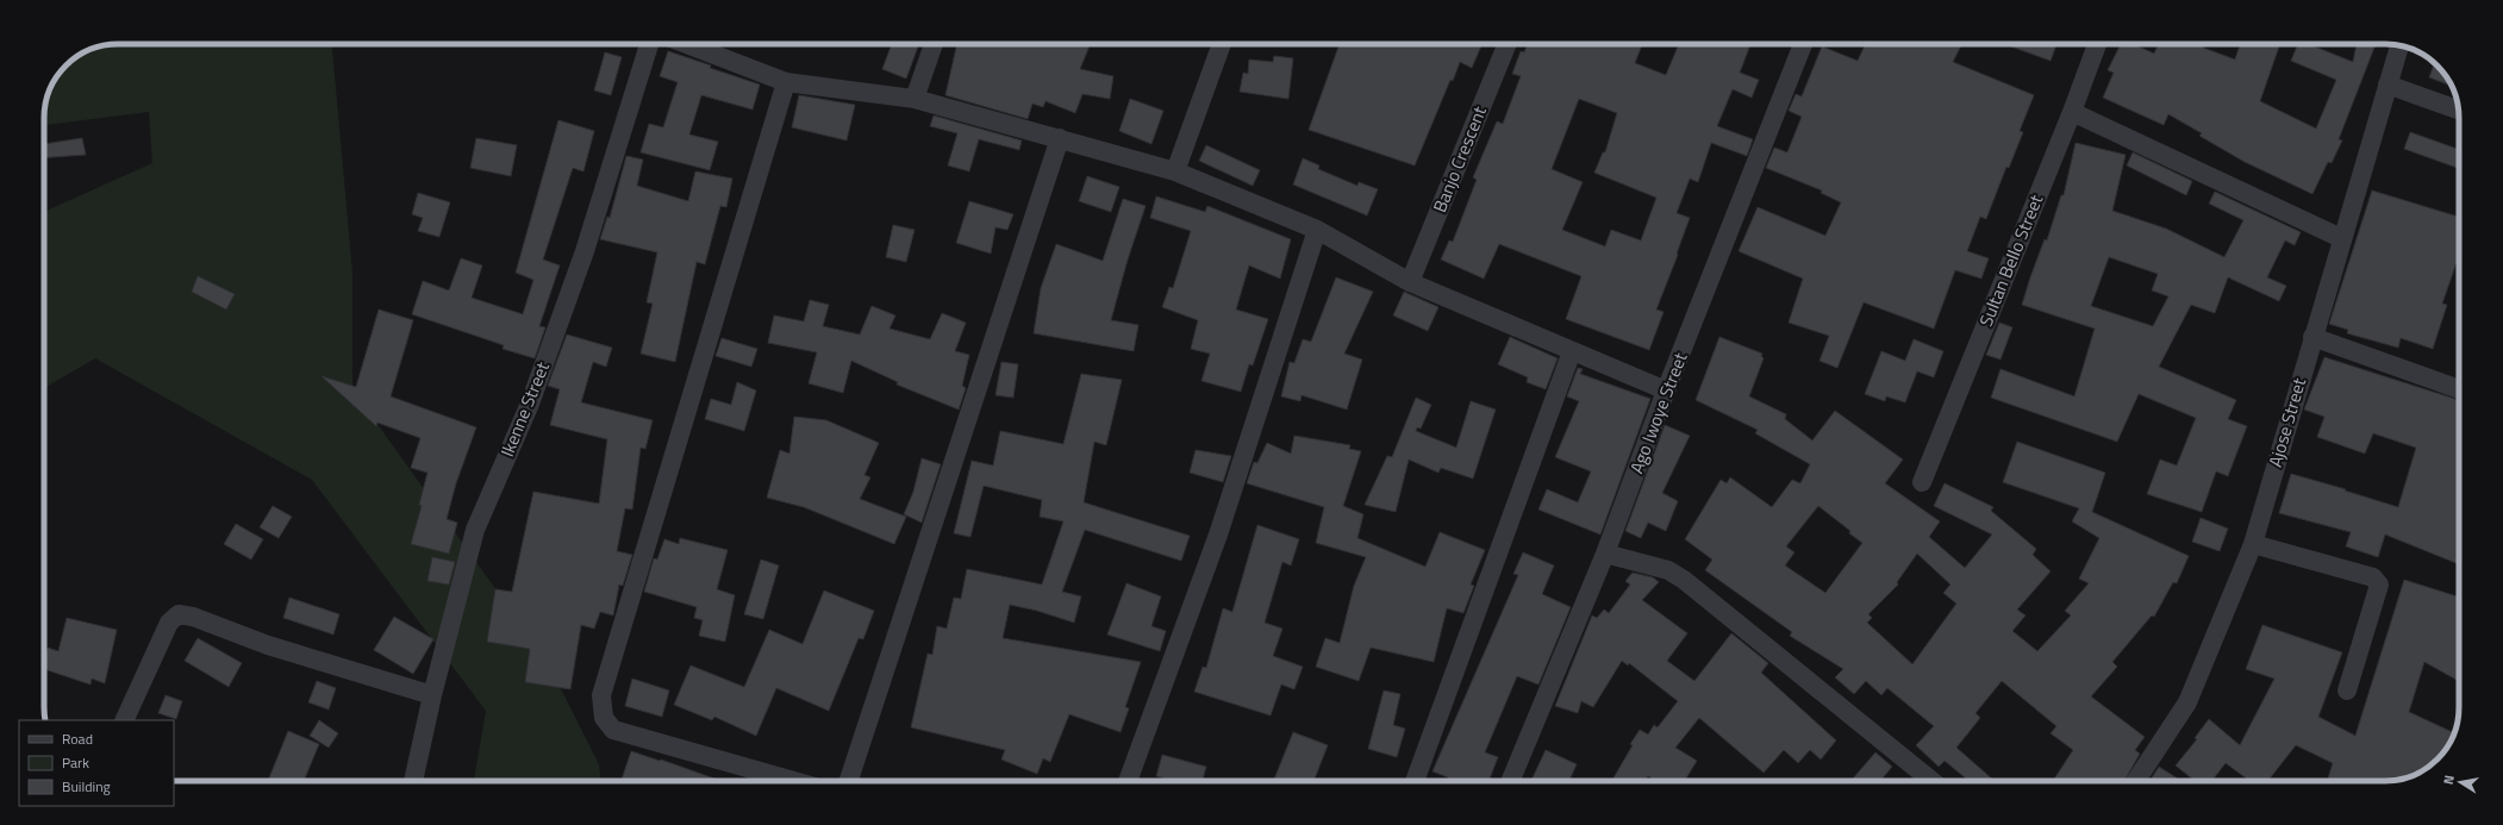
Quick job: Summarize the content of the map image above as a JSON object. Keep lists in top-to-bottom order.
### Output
{
  "streets": {
    "street": [
      "Banjo Crescent",
      "Sultan Bello Street",
      "Ikenne Street",
      "Ago Iwoye Street",
      "Ajose Street"
    ]
  },
  "legend": ["Road", "Park", "Building"],
  "north": "left"
}
